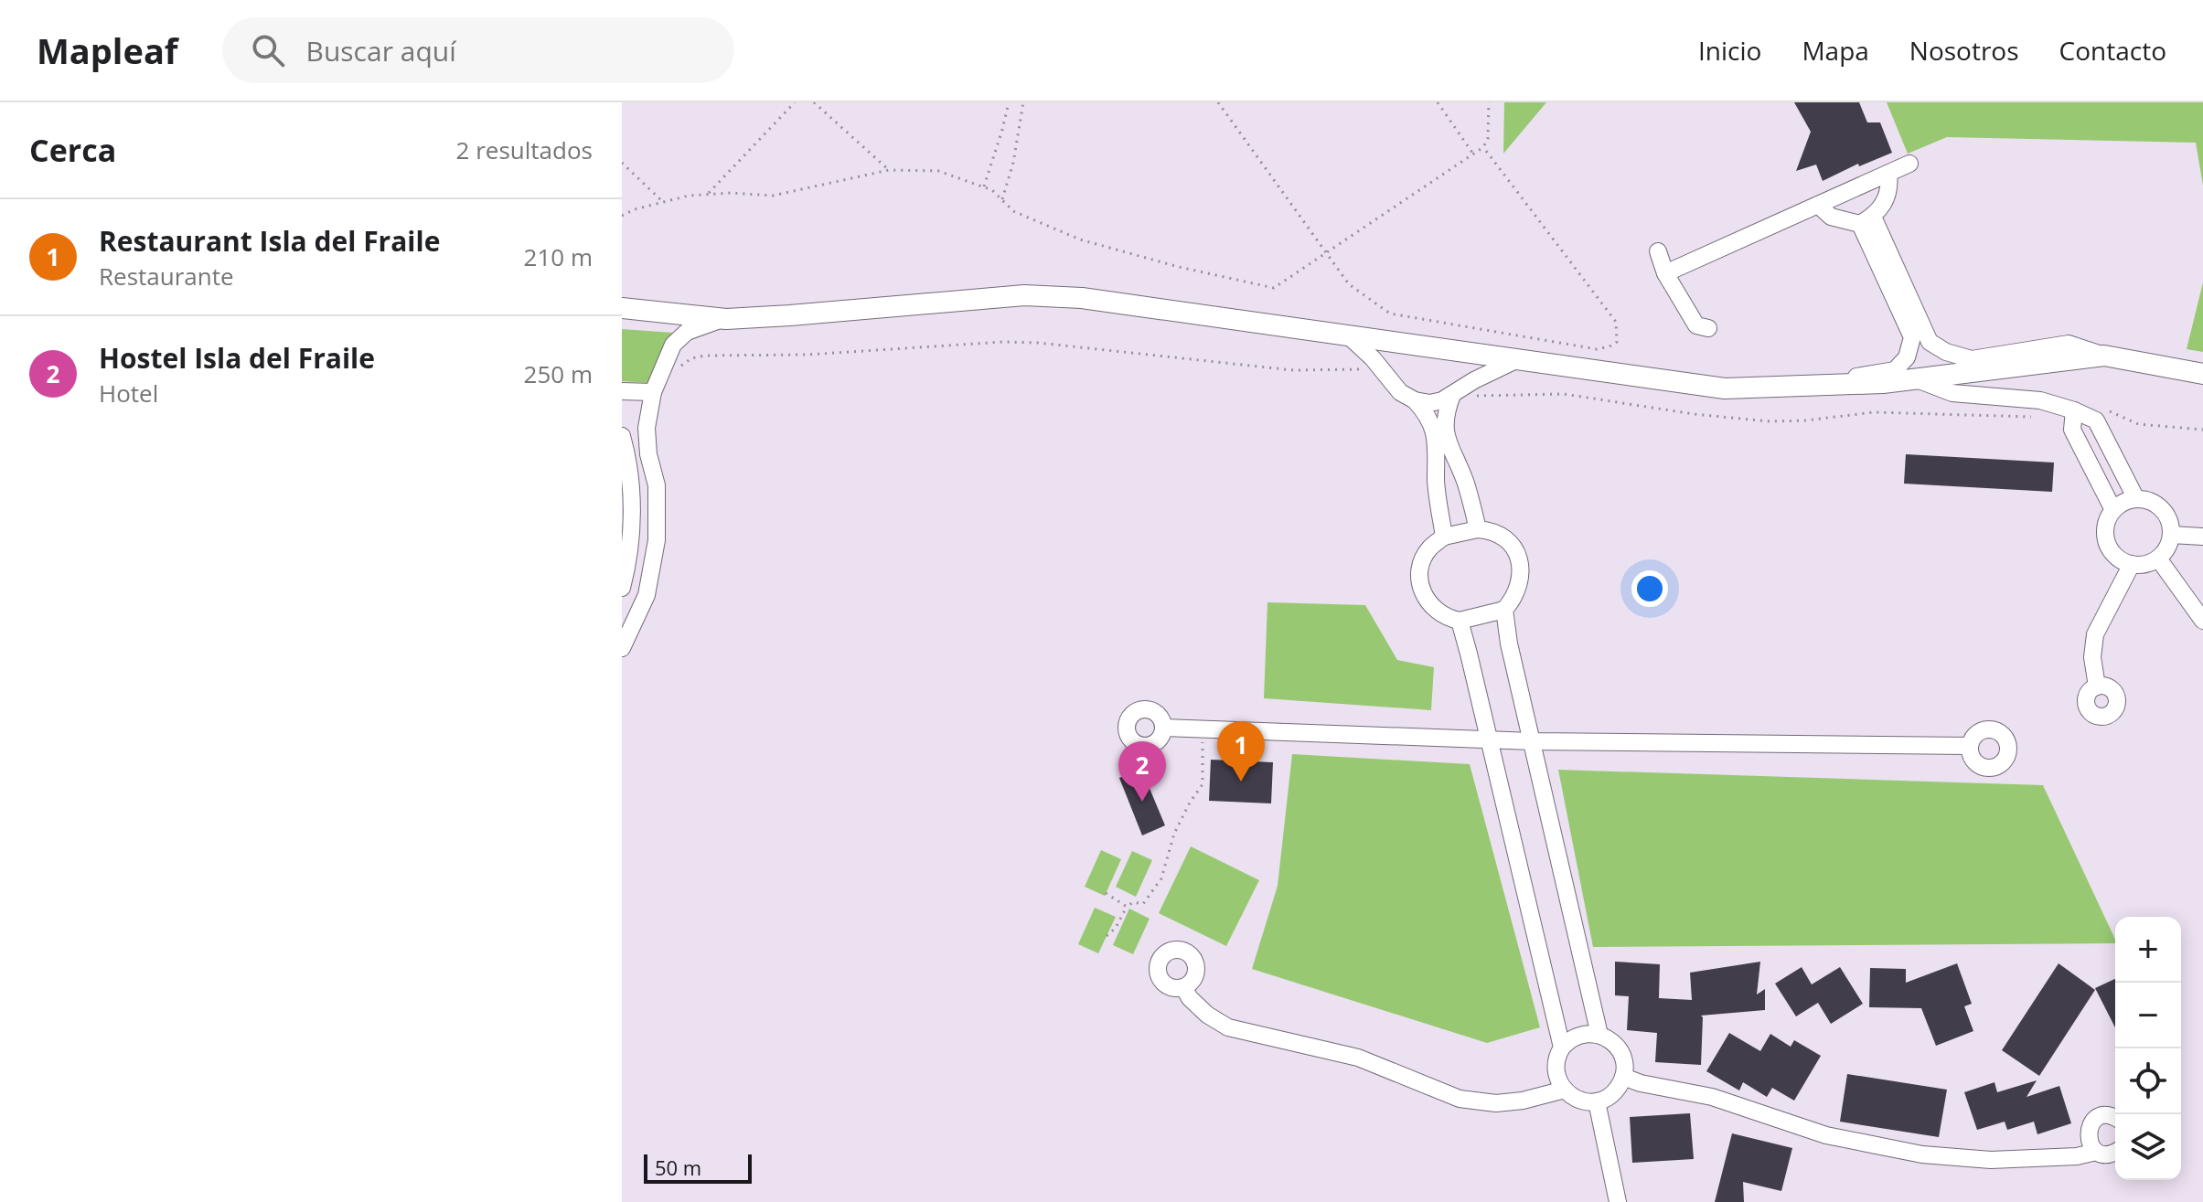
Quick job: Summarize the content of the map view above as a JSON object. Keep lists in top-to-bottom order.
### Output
{
  "scale_bar": "50 m",
  "page": {
    "header": "Mapleaf",
    "search": "Buscar aquí",
    "nav": [
      "Inicio",
      "Mapa",
      "Nosotros",
      "Contacto"
    ],
    "heading": ["Cerca", "2 resultados"],
    "list": [
      {
        "mark": "1",
        "name": "Restaurant Isla del Fraile",
        "note": "Restaurante",
        "value": "210 m"
      },
      {
        "mark": "2",
        "name": "Hostel Isla del Fraile",
        "note": "Hotel",
        "value": "250 m"
      }
    ],
    "pins": ["1", "2"],
    "map_buttons": ["+", "−"],
    "scale": "50 m"
  }
}
